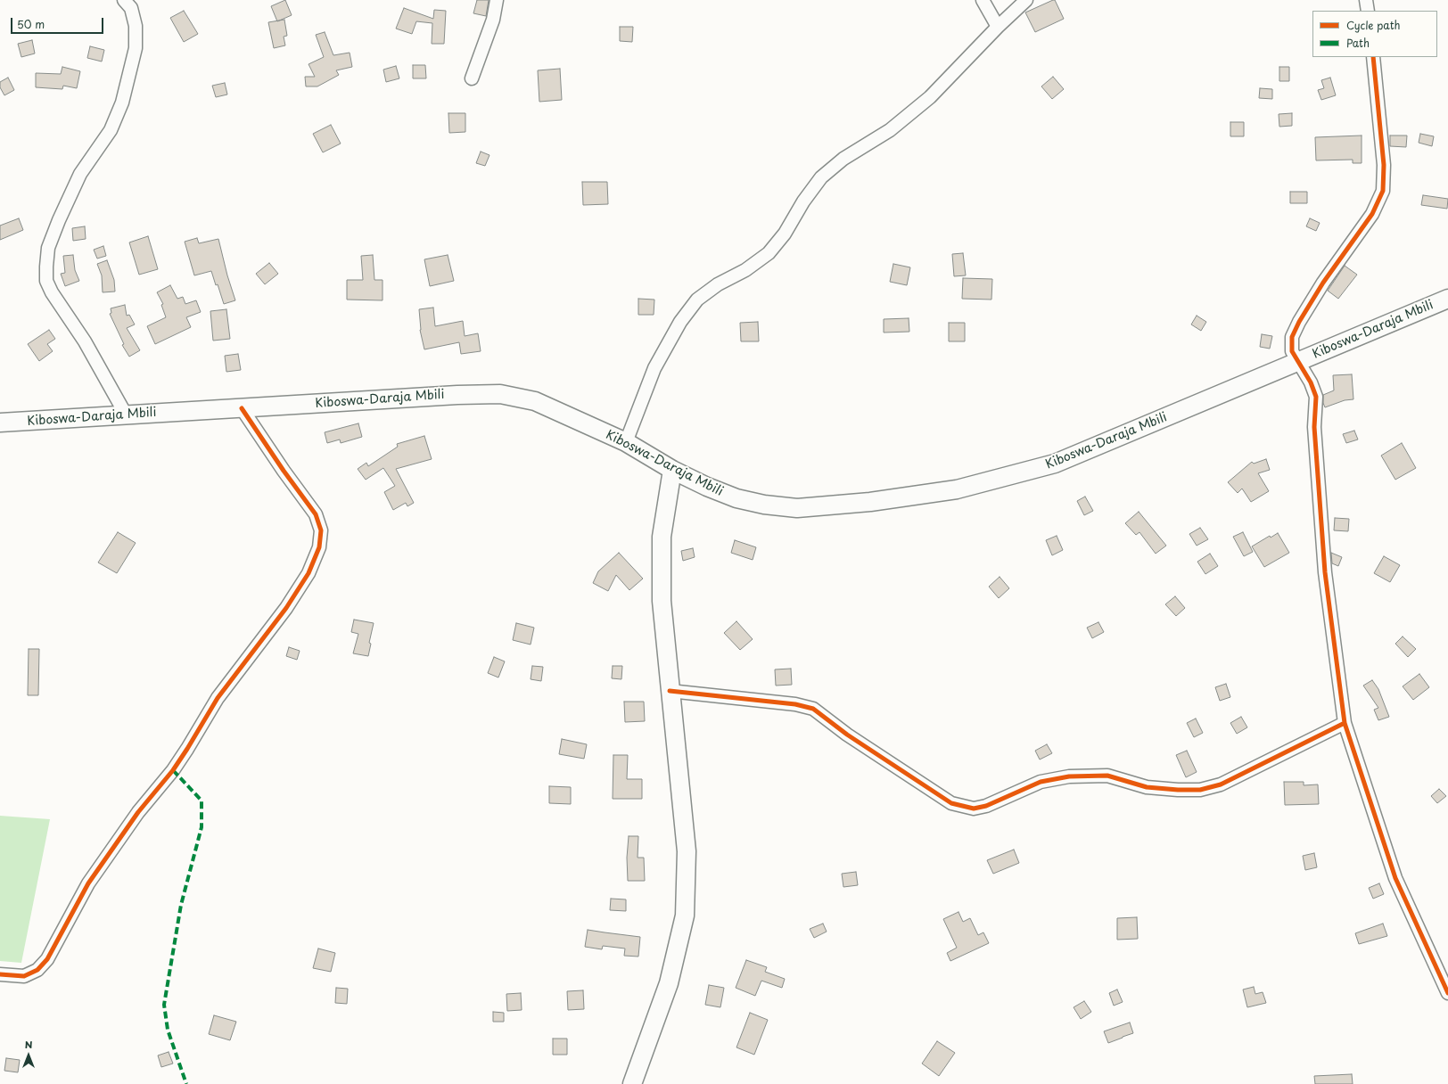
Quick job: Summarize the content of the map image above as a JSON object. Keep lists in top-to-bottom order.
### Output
{
  "streets": {
    "main road": ["Kiboswa-Daraja Mbili"]
  },
  "legend": ["Cycle path", "Path"],
  "scale_bar": "50 m",
  "north": "top"
}
